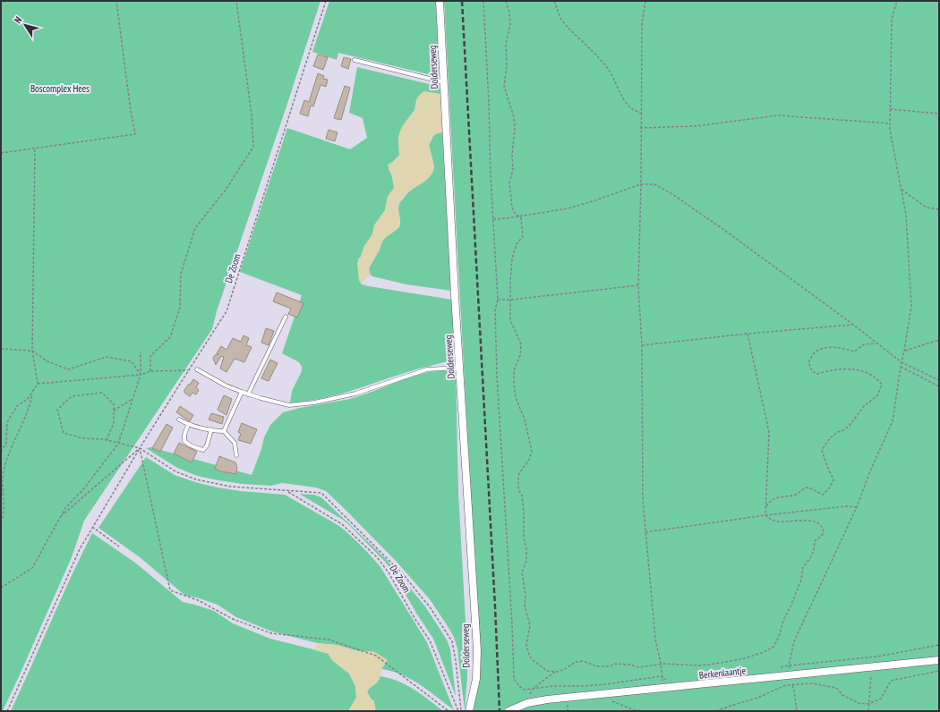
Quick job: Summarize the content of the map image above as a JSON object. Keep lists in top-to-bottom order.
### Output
{
  "streets": {
    "street": ["Dolderseweg", "Berkenlaantje"],
    "path": ["De Zoom"]
  },
  "parks": ["Boscomplex Hees"],
  "north": "top left"
}
